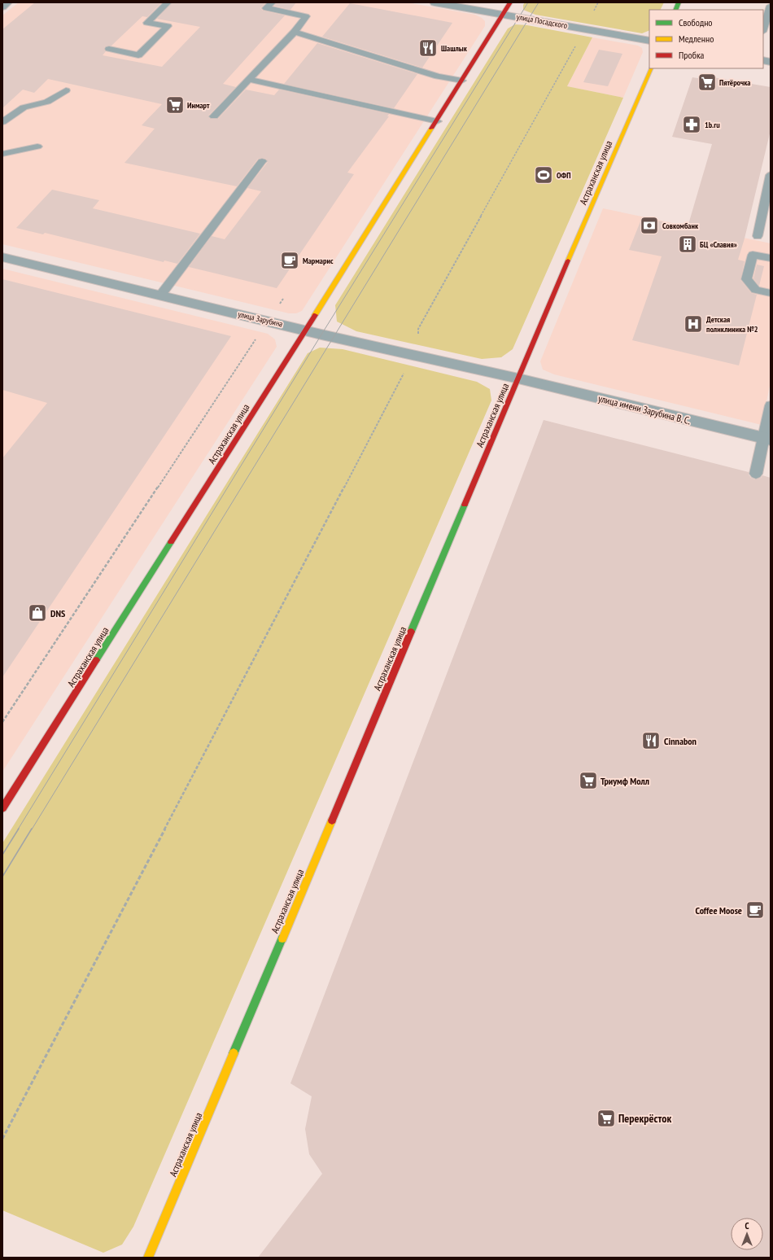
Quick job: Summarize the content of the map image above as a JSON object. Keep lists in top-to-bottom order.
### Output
{
  "streets": {
    "main road": ["Астраханская улица"],
    "street": ["улица Посадского", "улица Зарубина", "улица имени Зарубина В. С."]
  },
  "crossings": [
    ["улица Посадского", "Астраханская улица"],
    ["Астраханская улица", "улица Зарубина"],
    ["Астраханская улица", "улица имени Зарубина В. С."],
    ["улица Зарубина", "улица имени Зарубина В. С."]
  ],
  "places": {
    "restaurant": ["Шашлык", "Cinnabon"],
    "supermarket": [
      "Пятёрочка",
      "Инмарт",
      "Триумф Молл",
      "Перекрёсток"
    ],
    "pharmacy": ["1b.ru"],
    "sports": ["ОФП"],
    "bank": ["Совкомбанк"],
    "building": ["БЦ «Славия»"],
    "cafe": ["Мармарис", "Coffee Moose"],
    "hospital": ["Детская поликлиника №2"],
    "shop": ["DNS"]
  },
  "legend": ["Свободно", "Медленно", "Пробка"],
  "north": "top"
}
